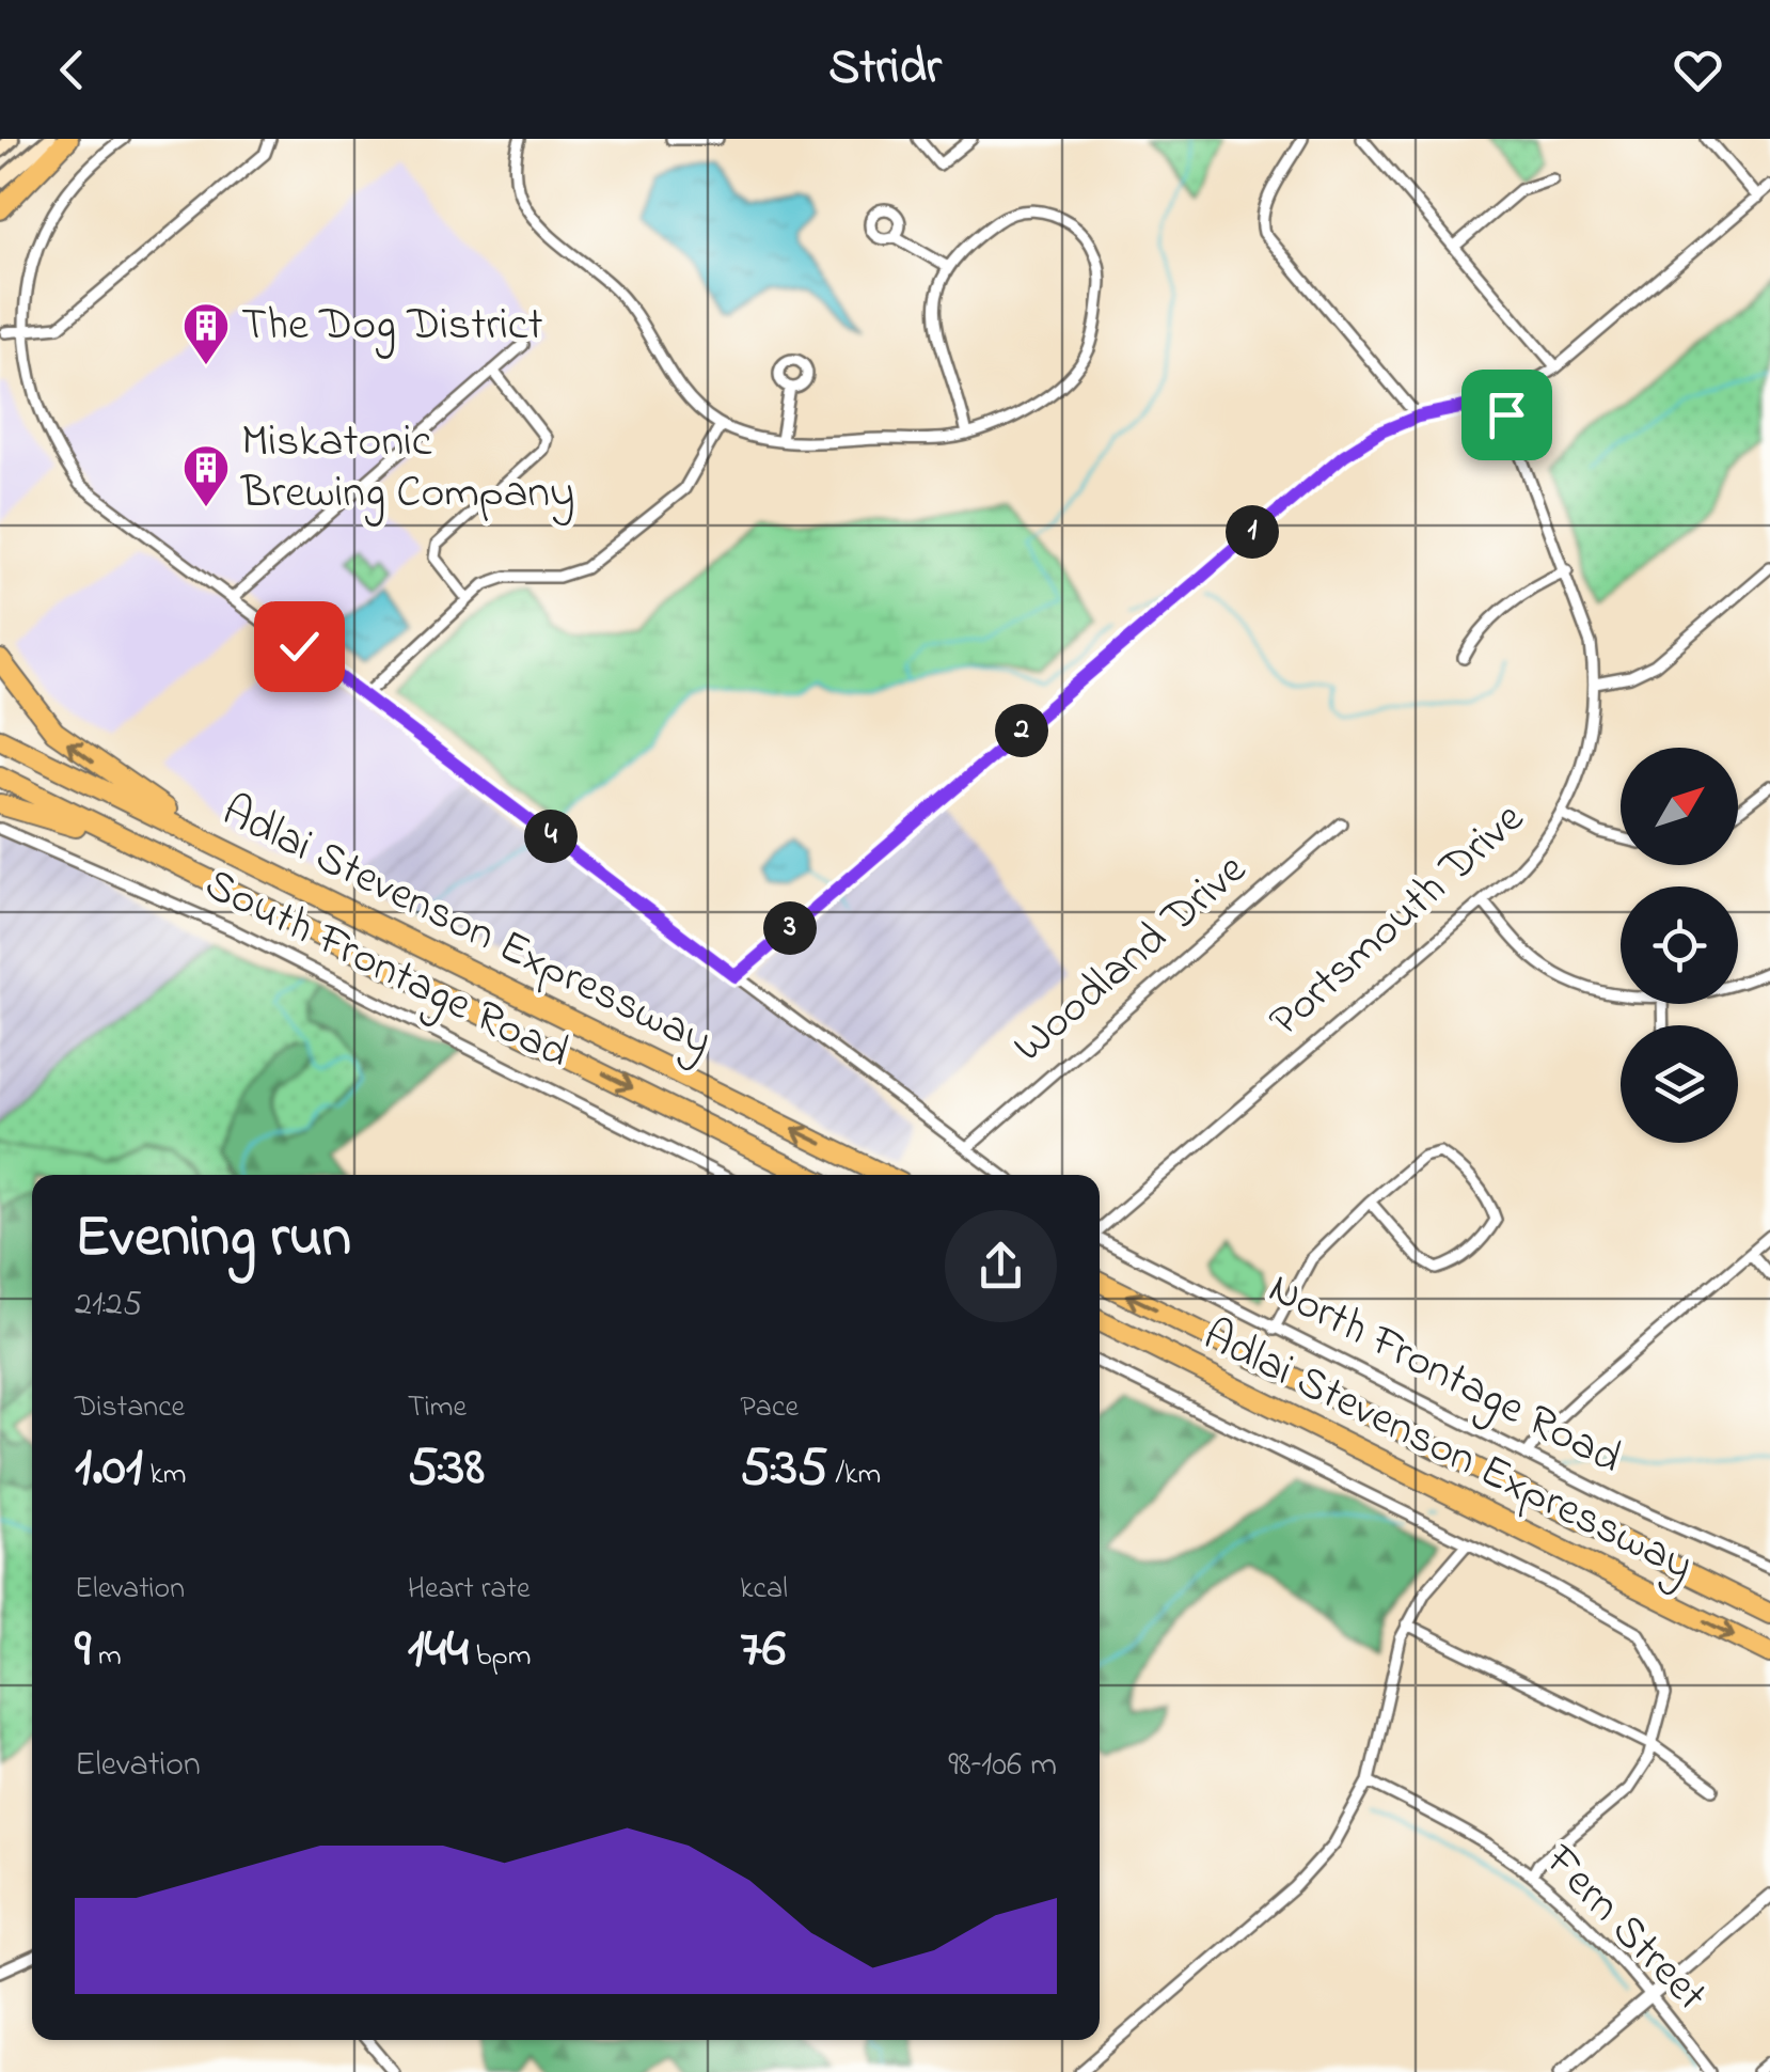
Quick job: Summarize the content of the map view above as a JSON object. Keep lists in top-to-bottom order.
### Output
{
  "streets": {
    "highway": ["Adlai Stevenson Expressway"],
    "street": [
      "Portsmouth Drive",
      "Woodland Drive",
      "South Frontage Road",
      "North Frontage Road",
      "Fern Street"
    ]
  },
  "places": {
    "building": ["The Dog District", "Miskatonic Brewing Company"]
  },
  "north": "top right",
  "page": {
    "header": "Stridr",
    "pins": [
      "1",
      "2",
      "4",
      "3"
    ],
    "heading": ["Evening run", "21:25"],
    "stats": [
      ["Distance", "1.01 km"],
      ["Time", "5:38"],
      ["Pace", "5:35 /km"],
      ["Elevation", "9 m"],
      ["Heart rate", "144 bpm"],
      ["kcal", "76"]
    ],
    "chart": ["Elevation", "98–106 m"]
  }
}
